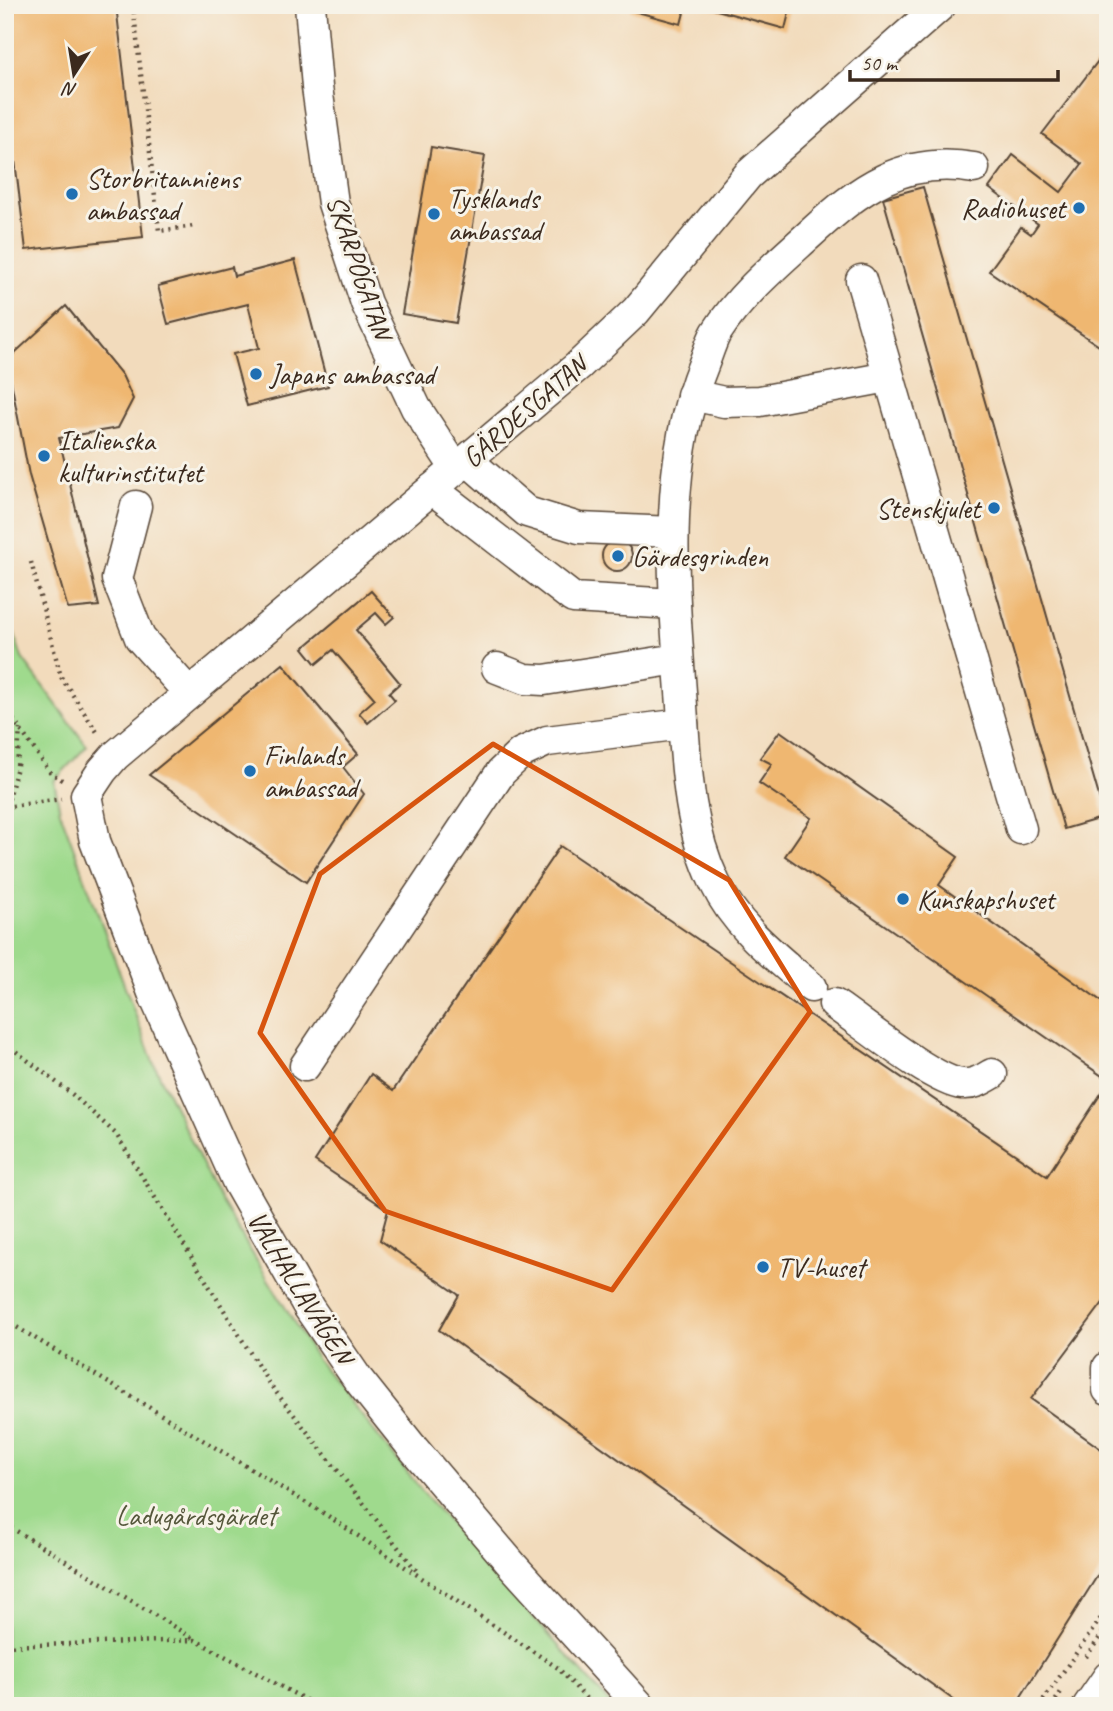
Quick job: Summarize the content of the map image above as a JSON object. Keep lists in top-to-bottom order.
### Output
{
  "streets": {
    "street": ["SKARPÖGATAN", "GÄRDESGATAN", "VALHALLAVÄGEN"]
  },
  "crossings": [
    ["SKARPÖGATAN", "GÄRDESGATAN"],
    ["GÄRDESGATAN", "VALHALLAVÄGEN"]
  ],
  "parks": ["Ladugårdsgärdet"],
  "places": [
    "Storbritanniens ambassad",
    "Radiohuset",
    "Tysklands ambassad",
    "Japans ambassad",
    "Italienska kulturinstitutet",
    "Stenskjulet",
    "Gärdesgrinden",
    "Finlands ambassad",
    "Kunskapshuset",
    "TV-huset"
  ],
  "scale_bar": "50 m",
  "north": "bottom"
}
